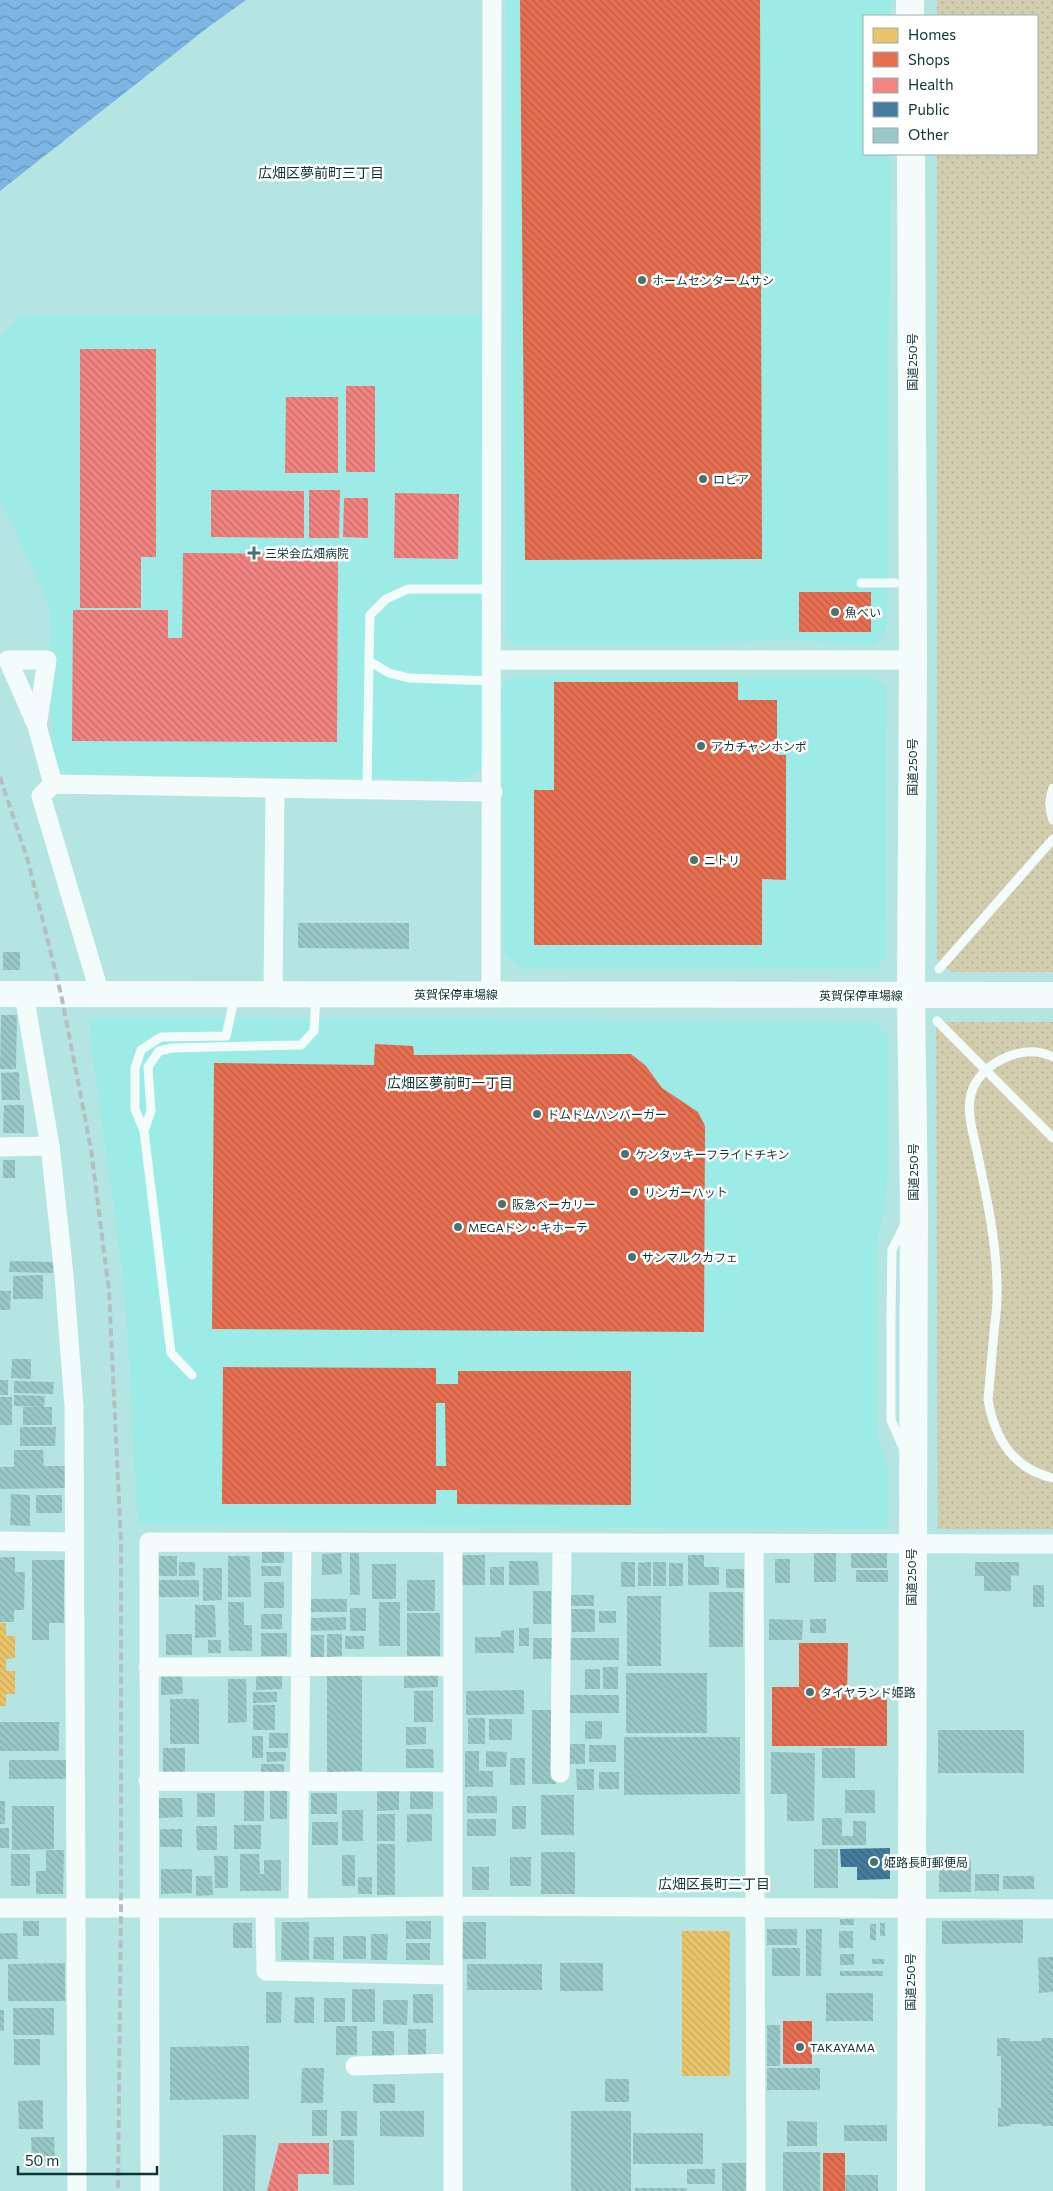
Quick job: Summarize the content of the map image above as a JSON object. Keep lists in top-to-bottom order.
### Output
{
  "streets": {
    "highway": ["国道250号"],
    "main road": ["英賀保停車場線"]
  },
  "crossings": [
    ["国道250号", "英賀保停車場線"]
  ],
  "districts": ["広畑区夢前町三丁目", "広畑区夢前町一丁目", "広畑区長町二丁目"],
  "places": {
    "other": [
      "ホームセンター ムサシ",
      "ロピア",
      "魚べい",
      "アカチャンホンポ",
      "ニトリ",
      "ドムドムハンバーガー",
      "ケンタッキーフライドチキン",
      "リンガーハット",
      "阪急ベーカリー",
      "MEGAドン・キホーテ",
      "サンマルクカフェ",
      "タイヤランド姫路",
      "姫路長町郵便局",
      "TAKAYAMA"
    ],
    "health": ["三栄会広畑病院"]
  },
  "legend": [
    "Homes",
    "Shops",
    "Health",
    "Public",
    "Other"
  ],
  "scale_bar": "50 m"
}
